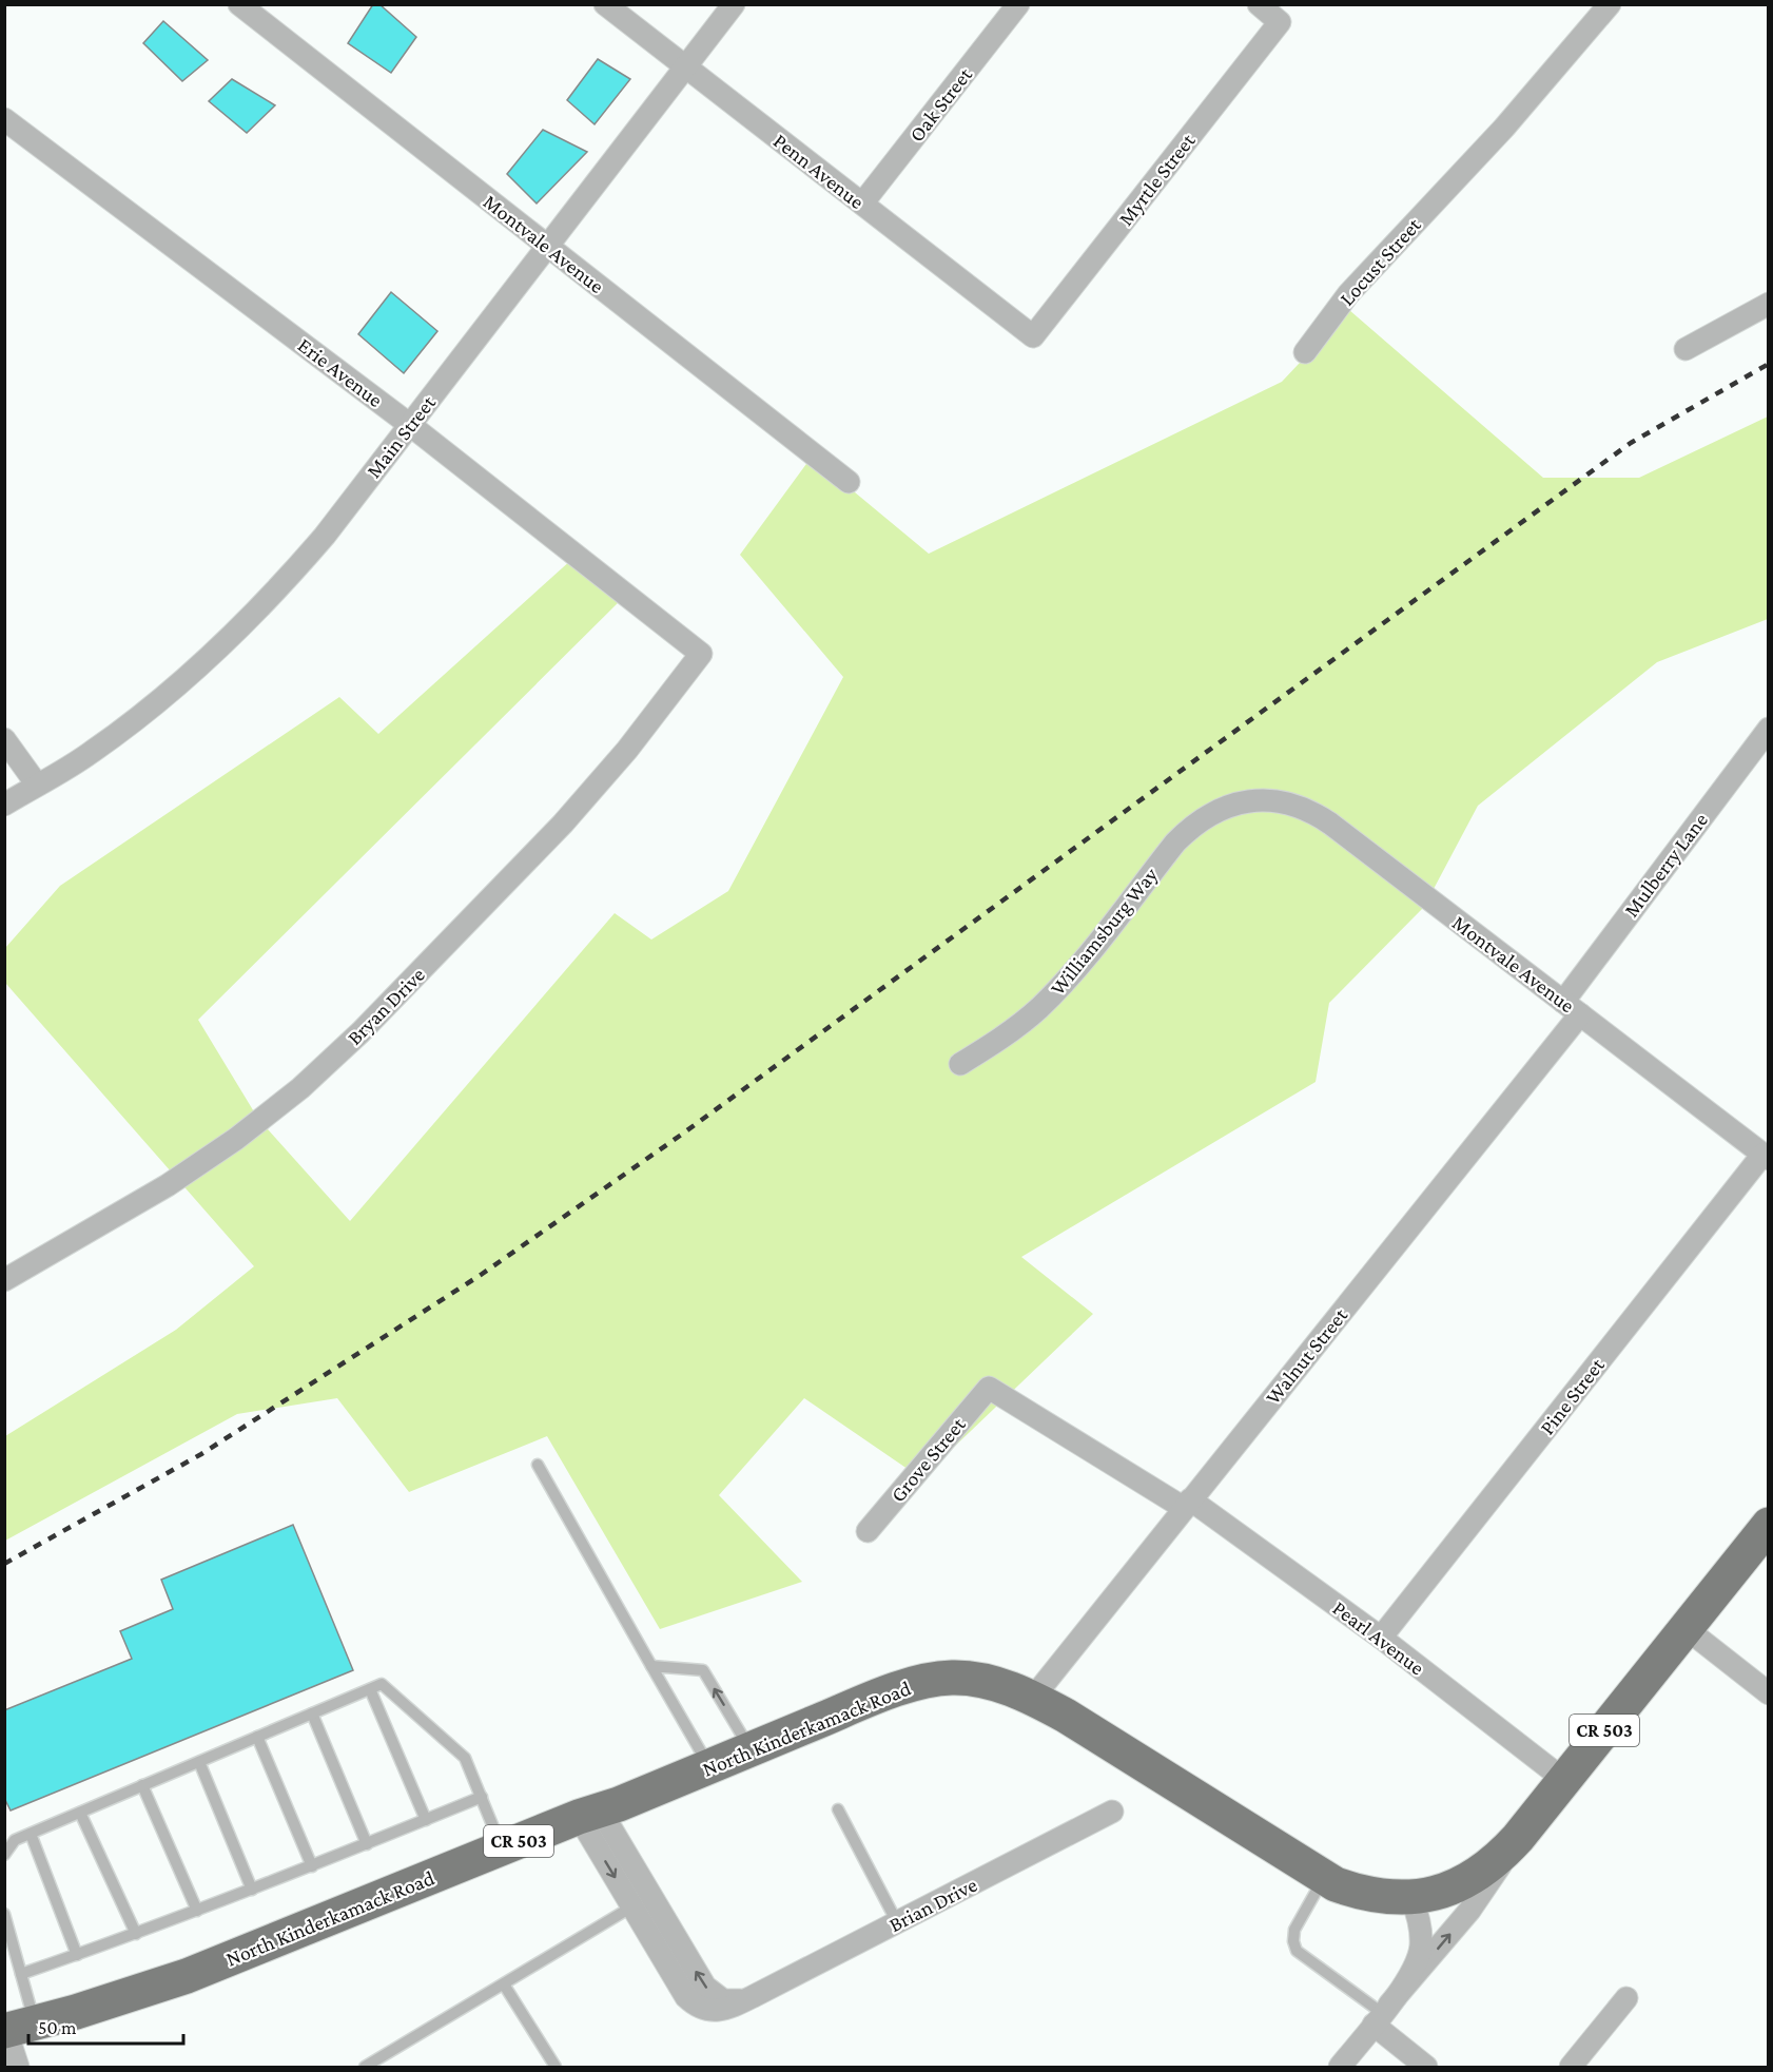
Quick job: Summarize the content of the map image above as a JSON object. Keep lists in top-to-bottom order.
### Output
{
  "streets": {
    "main road": ["North Kinderkamack Road", "CR 503"],
    "street": [
      "Oak Street",
      "Penn Avenue",
      "Myrtle Street",
      "Montvale Avenue",
      "Locust Street",
      "Erie Avenue",
      "Main Street",
      "Mulberry Lane",
      "Williamsburg Way",
      "Bryan Drive",
      "Walnut Street",
      "Pine Street",
      "Grove Street",
      "Pearl Avenue",
      "Brian Drive"
    ]
  },
  "crossings": [
    ["Oak Street", "Penn Avenue"],
    ["Penn Avenue", "Myrtle Street"],
    ["Penn Avenue", "Main Street"],
    ["Montvale Avenue", "Main Street"],
    ["Montvale Avenue", "Mulberry Lane"],
    ["Montvale Avenue", "Williamsburg Way"],
    ["Montvale Avenue", "Walnut Street"],
    ["Montvale Avenue", "Pine Street"],
    ["Erie Avenue", "Main Street"],
    ["Erie Avenue", "Bryan Drive"],
    ["Mulberry Lane", "Walnut Street"],
    ["Walnut Street", "Pearl Avenue"],
    ["Walnut Street", "North Kinderkamack Road"],
    ["Pine Street", "Pearl Avenue"],
    ["Grove Street", "Pearl Avenue"],
    ["Pearl Avenue", "North Kinderkamack Road"],
    ["North Kinderkamack Road", "Brian Drive"]
  ],
  "scale_bar": "50 m"
}
